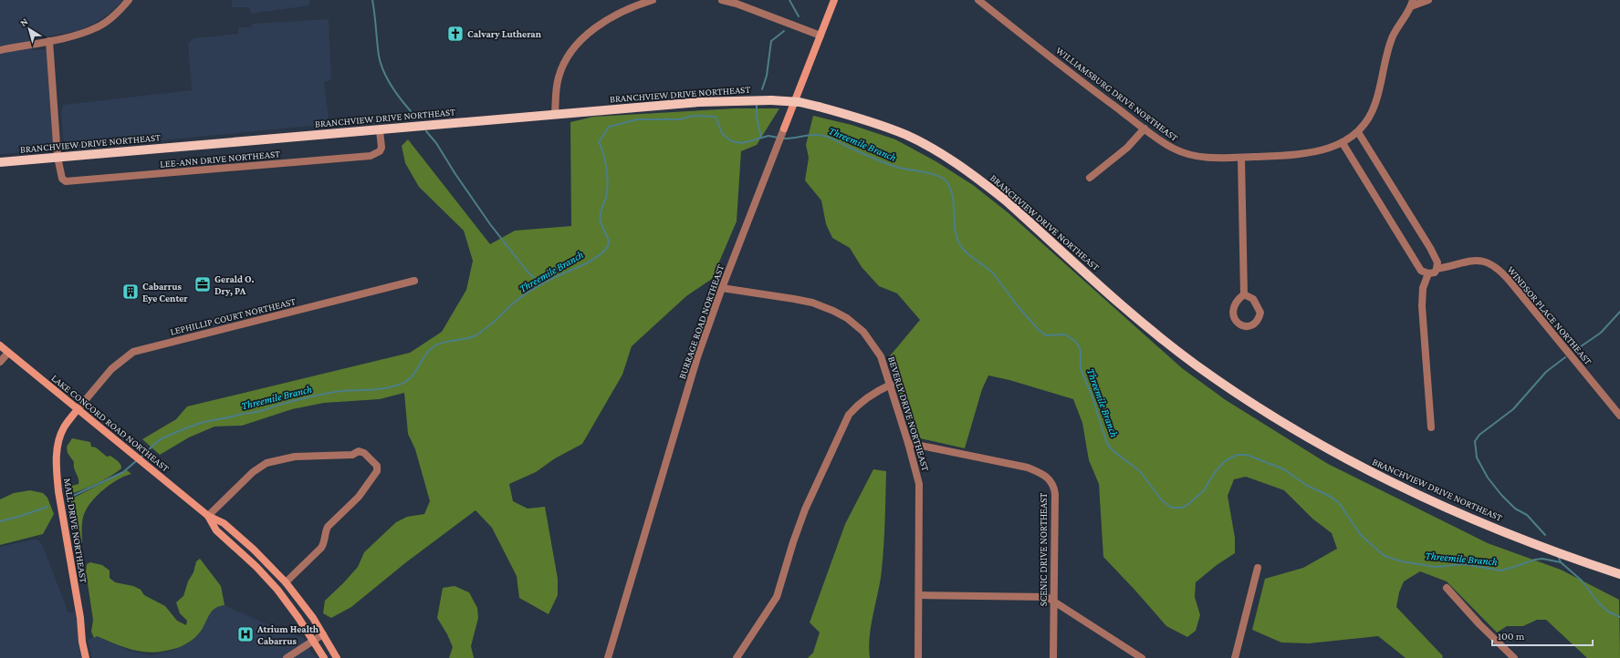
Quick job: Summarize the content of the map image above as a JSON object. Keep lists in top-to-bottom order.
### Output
{
  "streets": {
    "main road": [
      "BRANCHVIEW DRIVE NORTHEAST",
      "BURRAGE ROAD NORTHEAST",
      "LAKE CONCORD ROAD NORTHEAST",
      "MALL DRIVE NORTHEAST"
    ],
    "street": [
      "WILLIAMSBURG DRIVE NORTHEAST",
      "LEE-ANN DRIVE NORTHEAST",
      "WINDSOR PLACE NORTHEAST",
      "LEPHILLIP COURT NORTHEAST",
      "BEVERLY DRIVE NORTHEAST",
      "SCENIC DRIVE NORTHEAST"
    ]
  },
  "crossings": [
    ["BRANCHVIEW DRIVE NORTHEAST", "LEE-ANN DRIVE NORTHEAST"],
    ["LEPHILLIP COURT NORTHEAST", "LAKE CONCORD ROAD NORTHEAST"],
    ["LEPHILLIP COURT NORTHEAST", "MALL DRIVE NORTHEAST"],
    ["BURRAGE ROAD NORTHEAST", "BEVERLY DRIVE NORTHEAST"],
    ["BEVERLY DRIVE NORTHEAST", "SCENIC DRIVE NORTHEAST"],
    ["LAKE CONCORD ROAD NORTHEAST", "MALL DRIVE NORTHEAST"]
  ],
  "water": ["Threemile Branch"],
  "places": {
    "church": ["Calvary Lutheran"],
    "office": ["Gerald O. Dry, PA"],
    "building": ["Cabarrus Eye Center"],
    "hospital": ["Atrium Health Cabarrus"]
  },
  "scale_bar": "100 m",
  "north": "top left"
}
